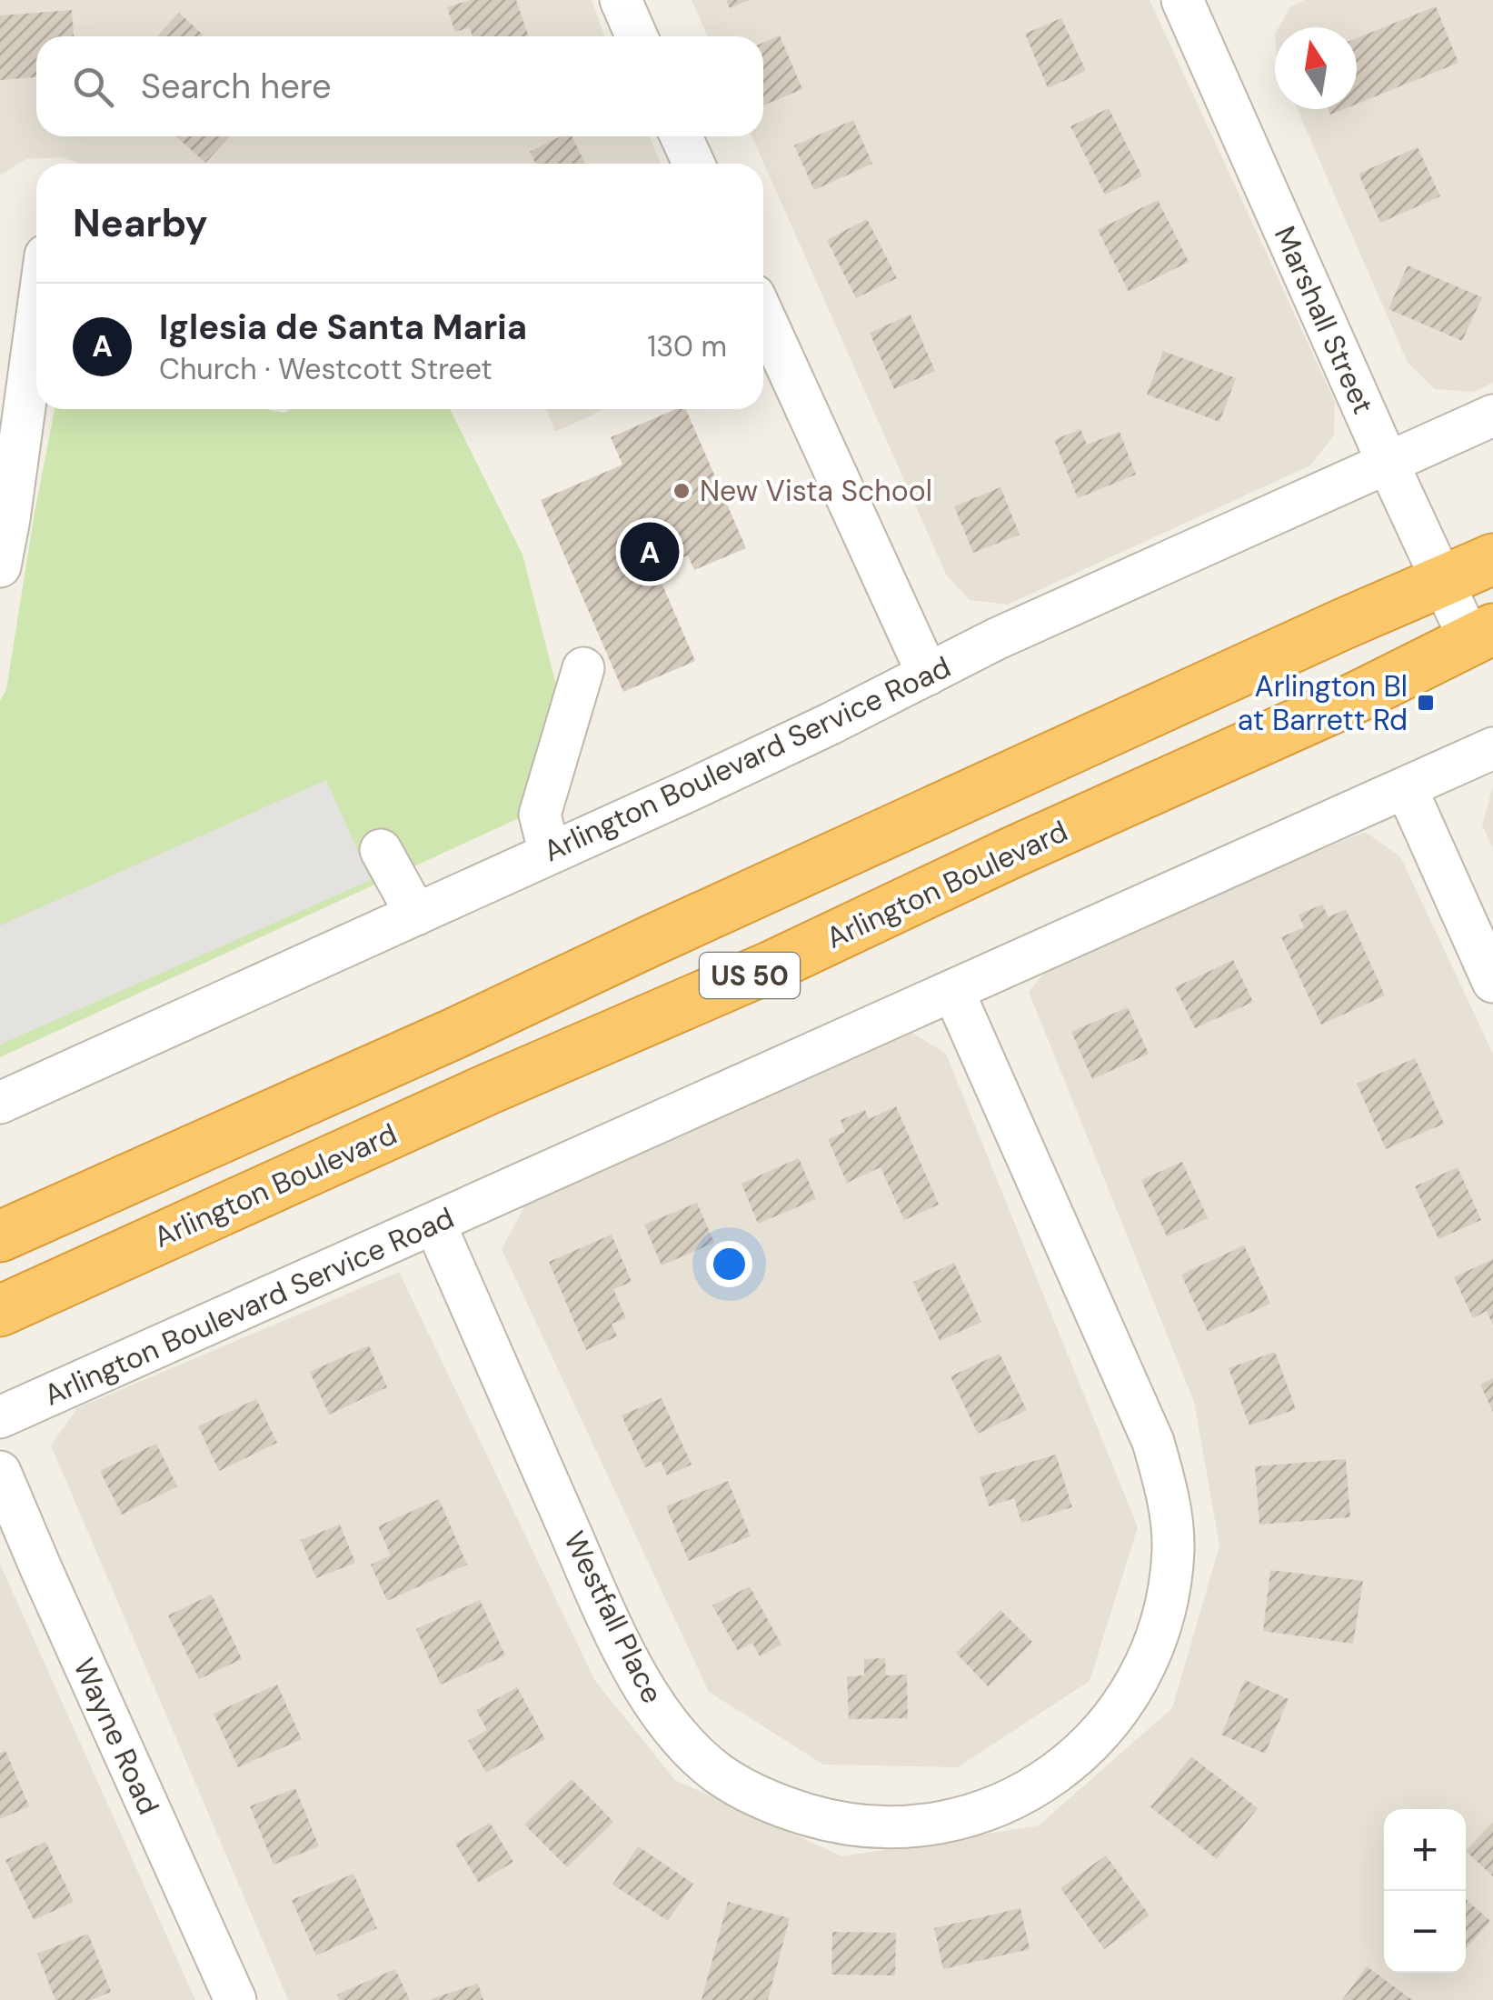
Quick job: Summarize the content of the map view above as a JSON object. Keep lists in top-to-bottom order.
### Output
{
  "streets": {
    "highway": ["Arlington Boulevard", "US 50"],
    "street": [
      "Marshall Street",
      "Arlington Boulevard Service Road",
      "Westfall Place",
      "Wayne Road"
    ]
  },
  "crossings": [
    ["Marshall Street", "Arlington Boulevard Service Road"],
    ["Marshall Street", "Arlington Boulevard"],
    ["Marshall Street", "US 50"],
    ["Arlington Boulevard Service Road", "Westfall Place"]
  ],
  "places": {
    "other": ["New Vista School"],
    "transit": ["Arlington Bl at Barrett Rd"]
  },
  "north": "top",
  "page": {
    "search": "Search here",
    "heading": "Nearby",
    "list": [
      {
        "mark": "A",
        "name": "Iglesia de Santa Maria",
        "note": "Church · Westcott Street",
        "value": "130 m"
      }
    ],
    "pins": "A",
    "map_buttons": ["+", "−"]
  }
}
